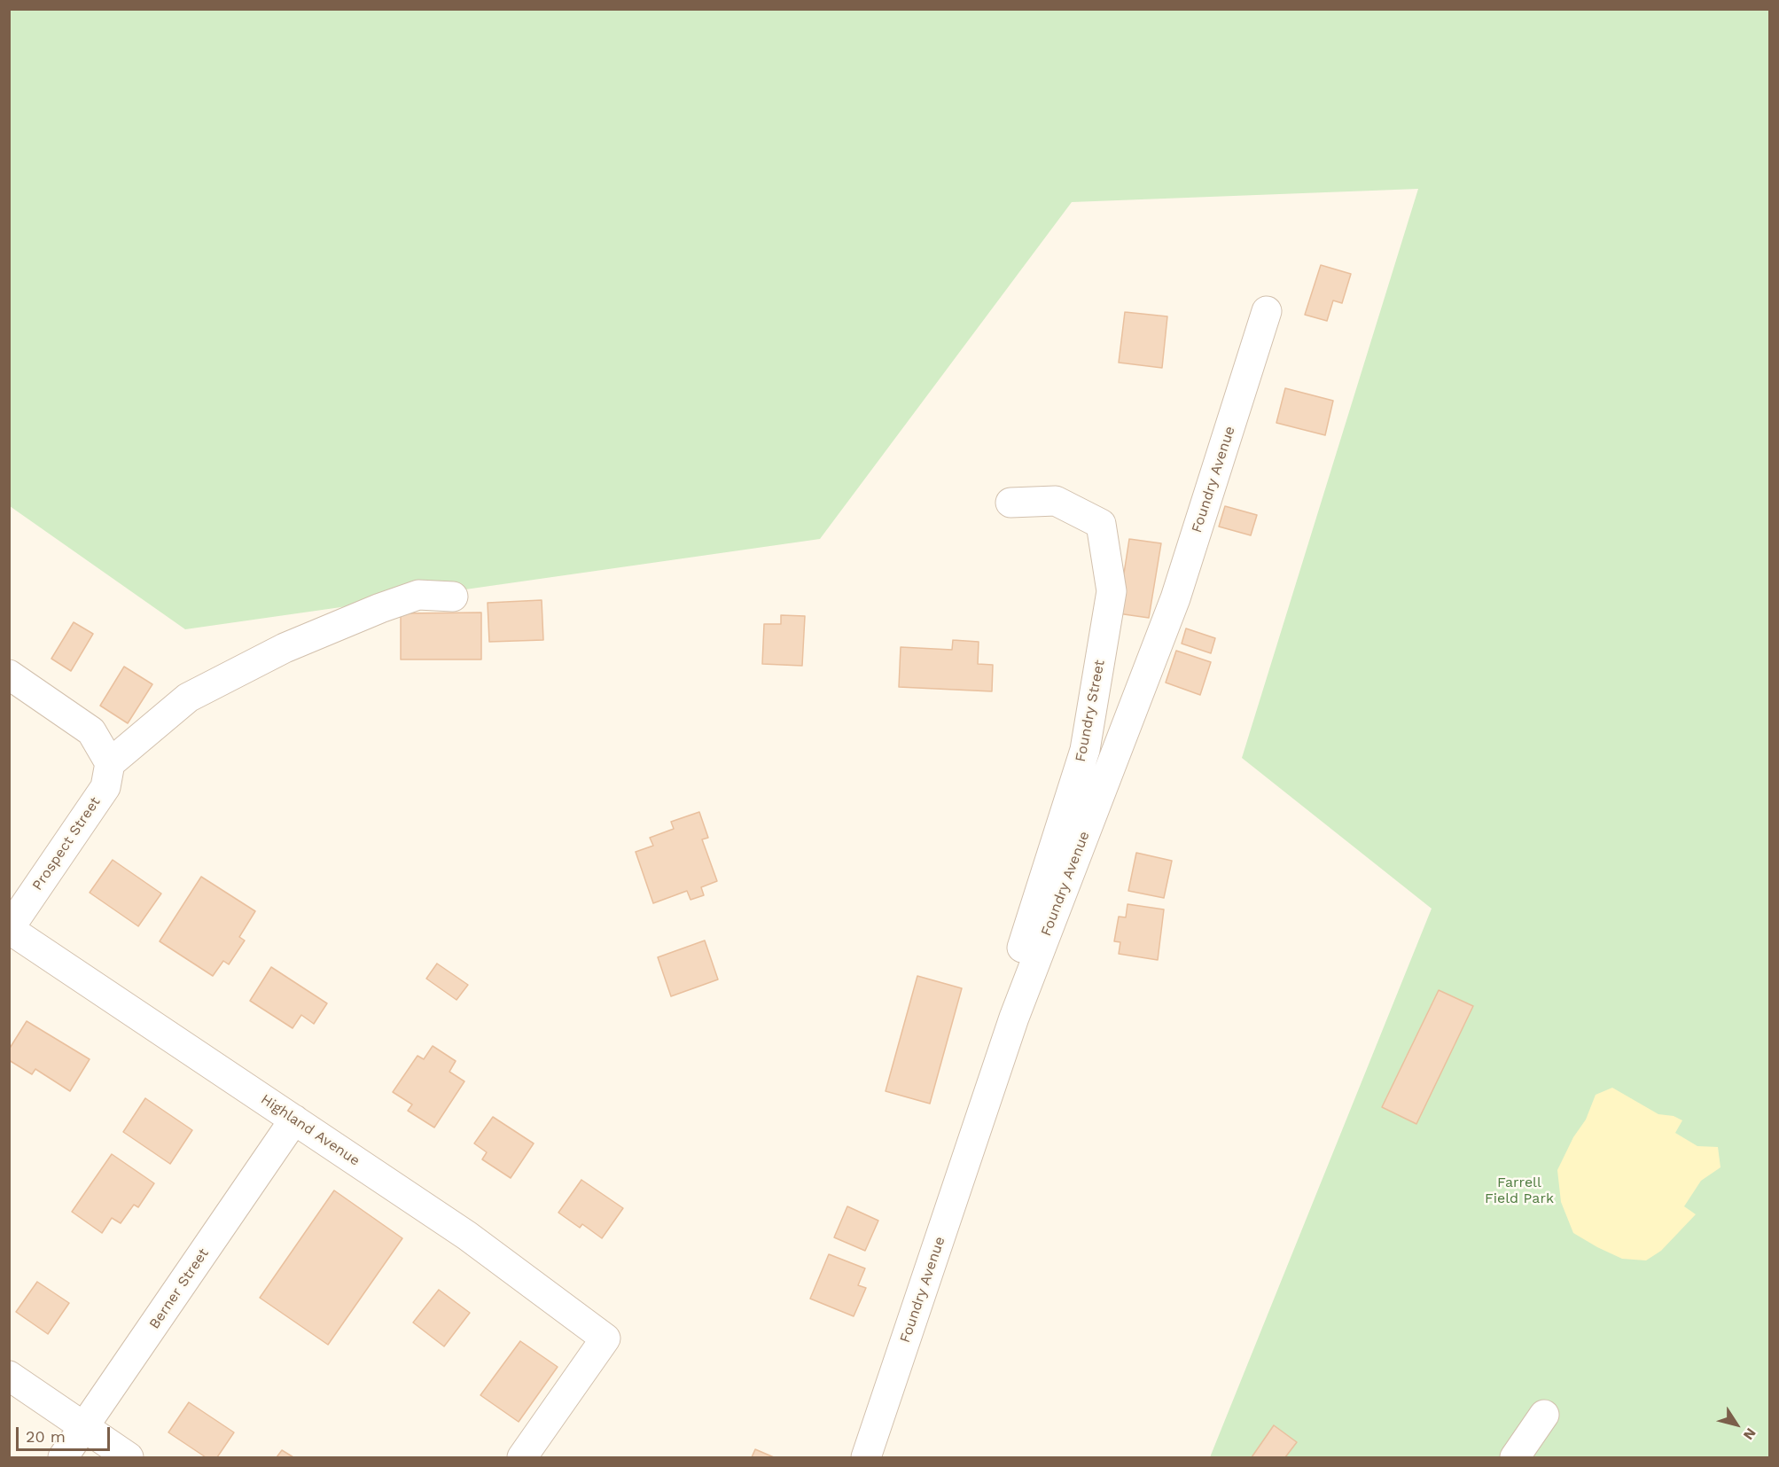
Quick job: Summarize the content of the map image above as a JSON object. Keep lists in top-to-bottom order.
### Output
{
  "streets": {
    "street": [
      "Foundry Avenue",
      "Foundry Street",
      "Prospect Street",
      "Highland Avenue",
      "Berner Street"
    ]
  },
  "crossings": [
    ["Foundry Avenue", "Foundry Street"],
    ["Prospect Street", "Highland Avenue"],
    ["Highland Avenue", "Berner Street"]
  ],
  "parks": ["Farrell Field Park"],
  "scale_bar": "20 m",
  "north": "bottom right"
}
